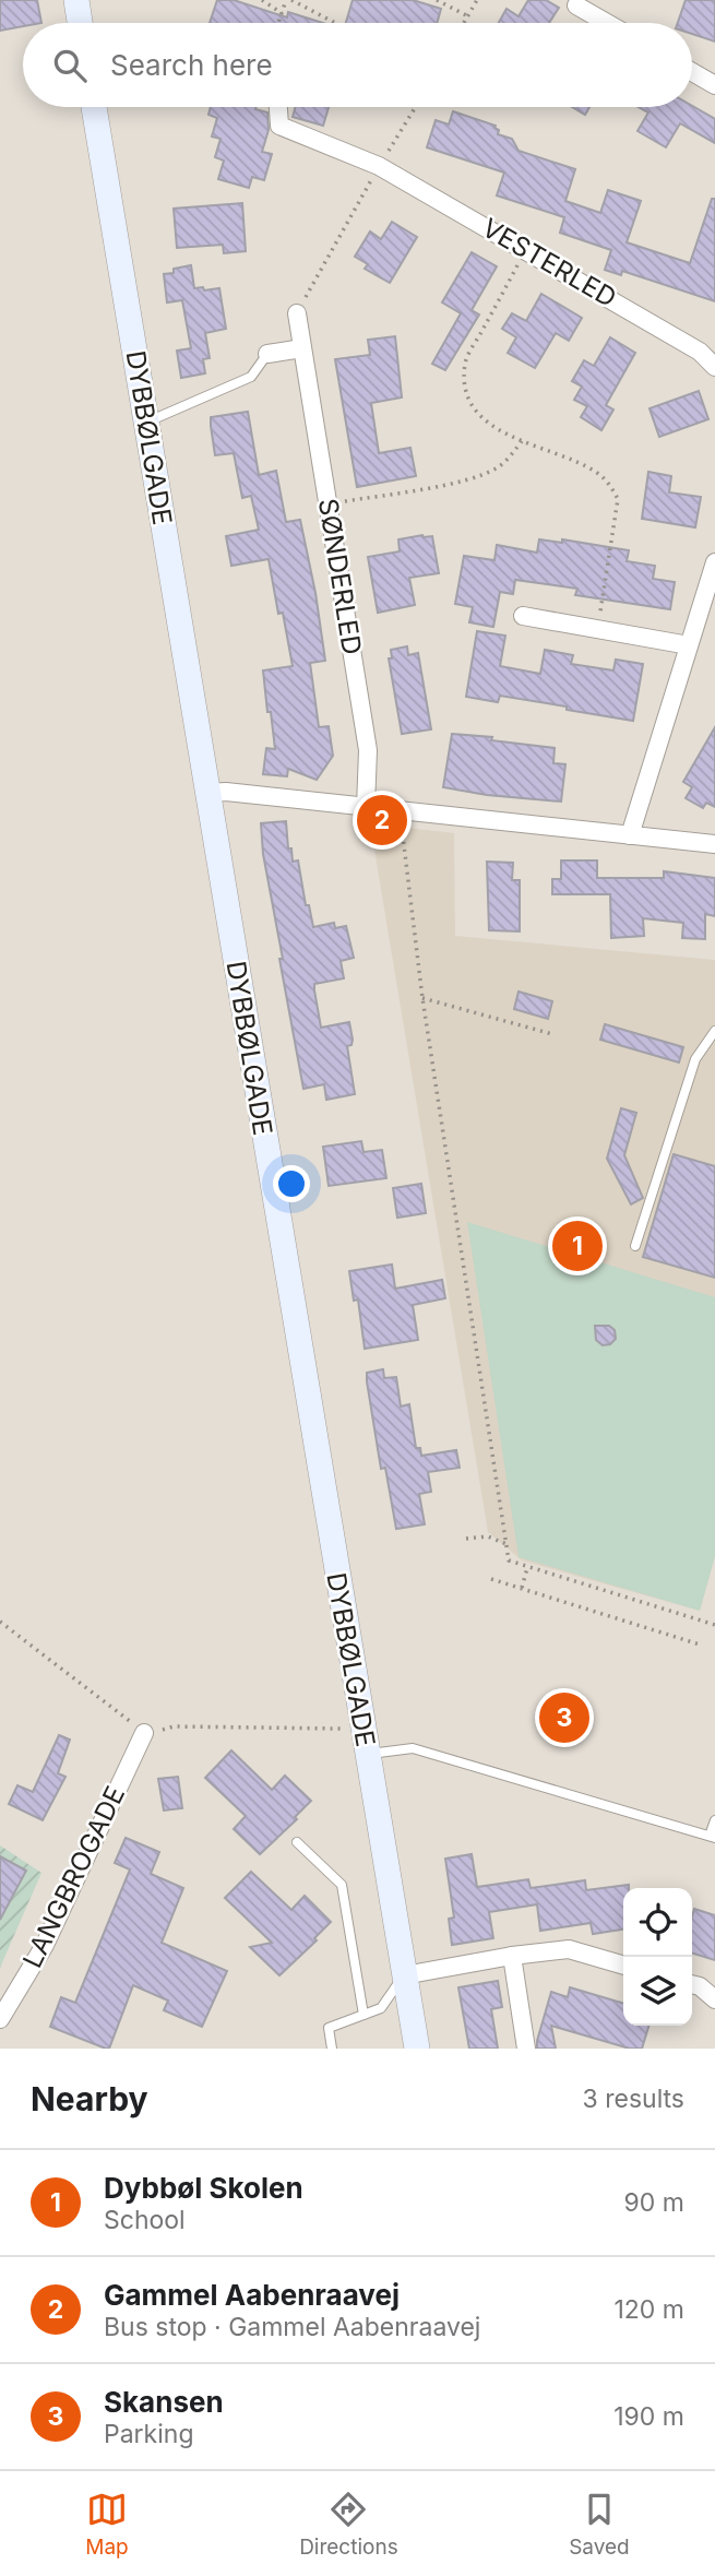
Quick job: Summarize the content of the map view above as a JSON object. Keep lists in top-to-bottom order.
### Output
{
  "streets": {
    "street": [
      "VESTERLED",
      "DYBBØLGADE",
      "SØNDERLED",
      "LANGBROGADE"
    ]
  },
  "page": {
    "search": "Search here",
    "pins": ["2", "1", "3"],
    "heading": ["Nearby", "3 results"],
    "list": [
      {
        "mark": "1",
        "name": "Dybbøl Skolen",
        "note": "School",
        "value": "90 m"
      },
      {
        "mark": "2",
        "name": "Gammel Aabenraavej",
        "note": "Bus stop · Gammel Aabenraavej",
        "value": "120 m"
      },
      {
        "mark": "3",
        "name": "Skansen",
        "note": "Parking",
        "value": "190 m"
      }
    ],
    "nav": ["Map", "Directions", "Saved"]
  }
}
